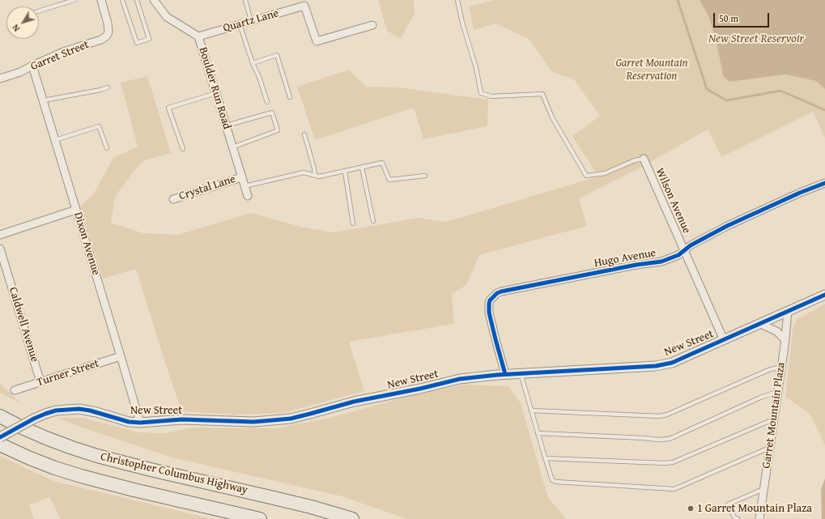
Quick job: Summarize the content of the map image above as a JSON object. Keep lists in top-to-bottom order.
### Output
{
  "streets": {
    "highway": ["Christopher Columbus Highway"],
    "street": [
      "Quartz Lane",
      "Garret Street",
      "Boulder Run Road",
      "Crystal Lane",
      "Wilson Avenue",
      "Dixon Avenue",
      "Hugo Avenue",
      "Caldwell Avenue",
      "New Street",
      "Turner Street",
      "Garret Mountain Plaza"
    ]
  },
  "crossings": [
    ["Quartz Lane", "Boulder Run Road"],
    ["Garret Street", "Dixon Avenue"],
    ["Boulder Run Road", "Crystal Lane"],
    ["Wilson Avenue", "Hugo Avenue"],
    ["Wilson Avenue", "New Street"],
    ["Dixon Avenue", "New Street"],
    ["Dixon Avenue", "Turner Street"],
    ["Hugo Avenue", "New Street"],
    ["Caldwell Avenue", "Turner Street"],
    ["New Street", "Garret Mountain Plaza"]
  ],
  "water": ["New Street Reservoir"],
  "parks": ["Garret Mountain Reservation"],
  "places": ["1 Garret Mountain Plaza"],
  "scale_bar": "50 m",
  "north": "bottom left"
}
